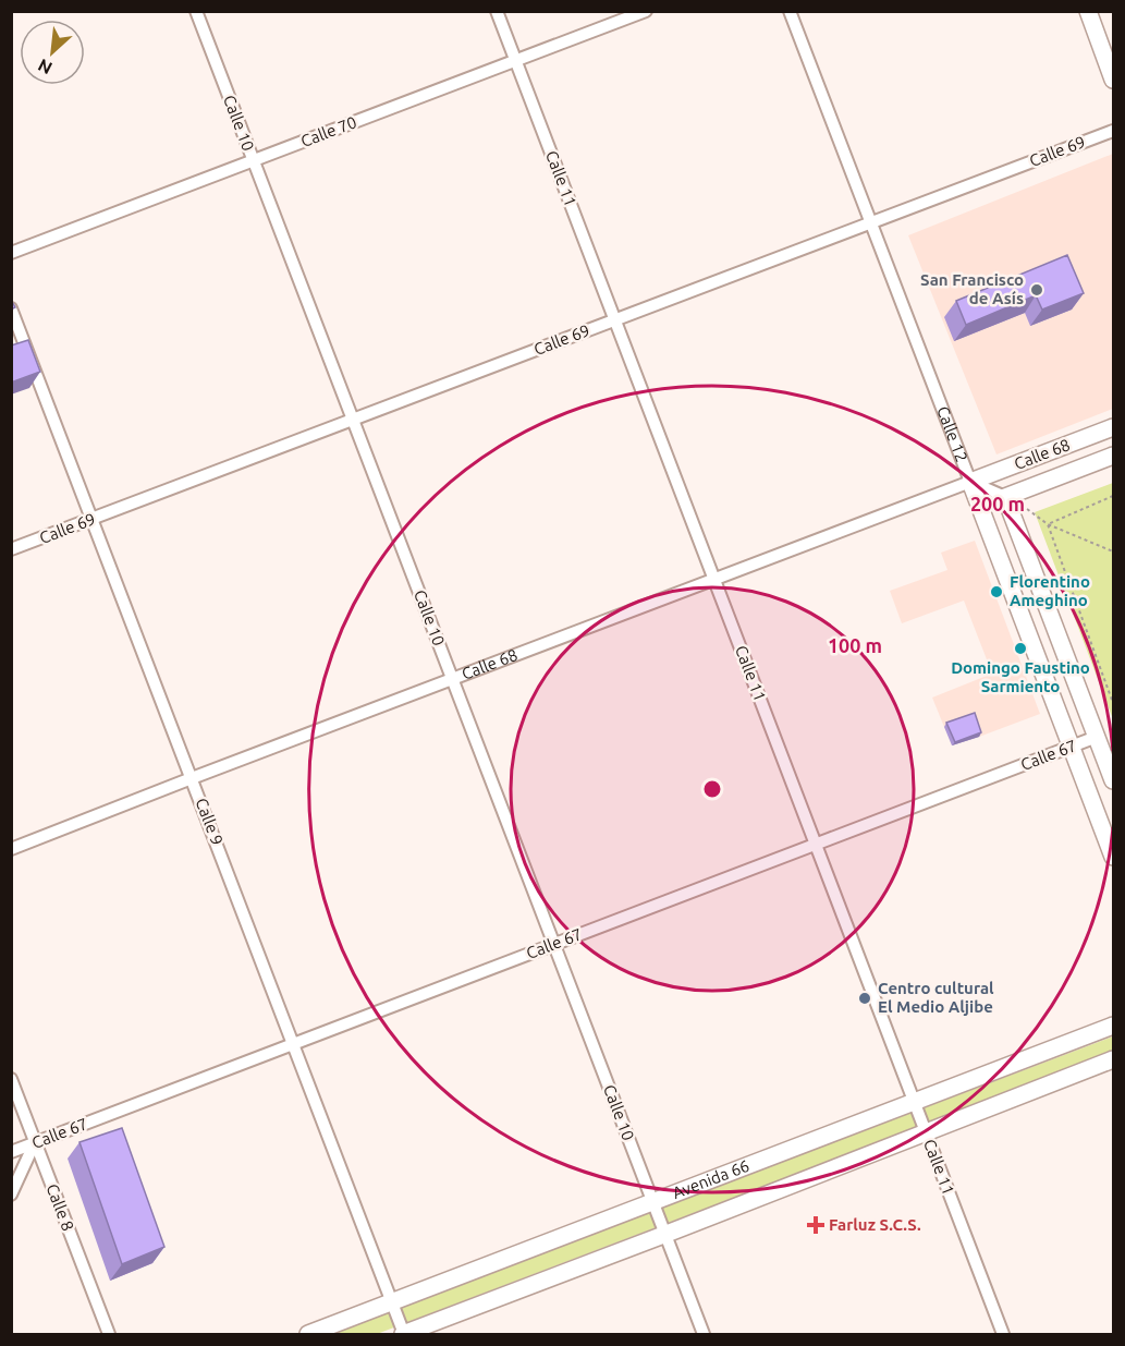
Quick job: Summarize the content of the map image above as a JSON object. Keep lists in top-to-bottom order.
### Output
{
  "streets": {
    "main road": ["Calle 12", "Calle 68", "Avenida 66"],
    "street": [
      "Calle 10",
      "Calle 70",
      "Calle 69",
      "Calle 11",
      "Calle 67",
      "Calle 9",
      "Calle 8"
    ]
  },
  "crossings": [
    ["Calle 10", "Calle 70"],
    ["Calle 10", "Calle 69"],
    ["Calle 10", "Calle 68"],
    ["Calle 10", "Calle 67"],
    ["Calle 10", "Avenida 66"],
    ["Calle 70", "Calle 11"],
    ["Calle 69", "Calle 11"],
    ["Calle 69", "Calle 12"],
    ["Calle 69", "Calle 9"],
    ["Calle 11", "Calle 68"],
    ["Calle 11", "Calle 67"],
    ["Calle 11", "Avenida 66"],
    ["Calle 12", "Calle 68"],
    ["Calle 12", "Calle 67"],
    ["Calle 68", "Calle 9"],
    ["Calle 67", "Calle 9"],
    ["Calle 67", "Calle 8"],
    ["Calle 9", "Avenida 66"]
  ],
  "places": {
    "other": [
      "San Francisco de Asís",
      "Florentino Ameghino",
      "Domingo Faustino Sarmiento",
      "Centro cultural El Medio Aljibe"
    ],
    "health": ["Farluz S.C.S."]
  },
  "north": "bottom left",
  "rings": ["200 m", "100 m"]
}
